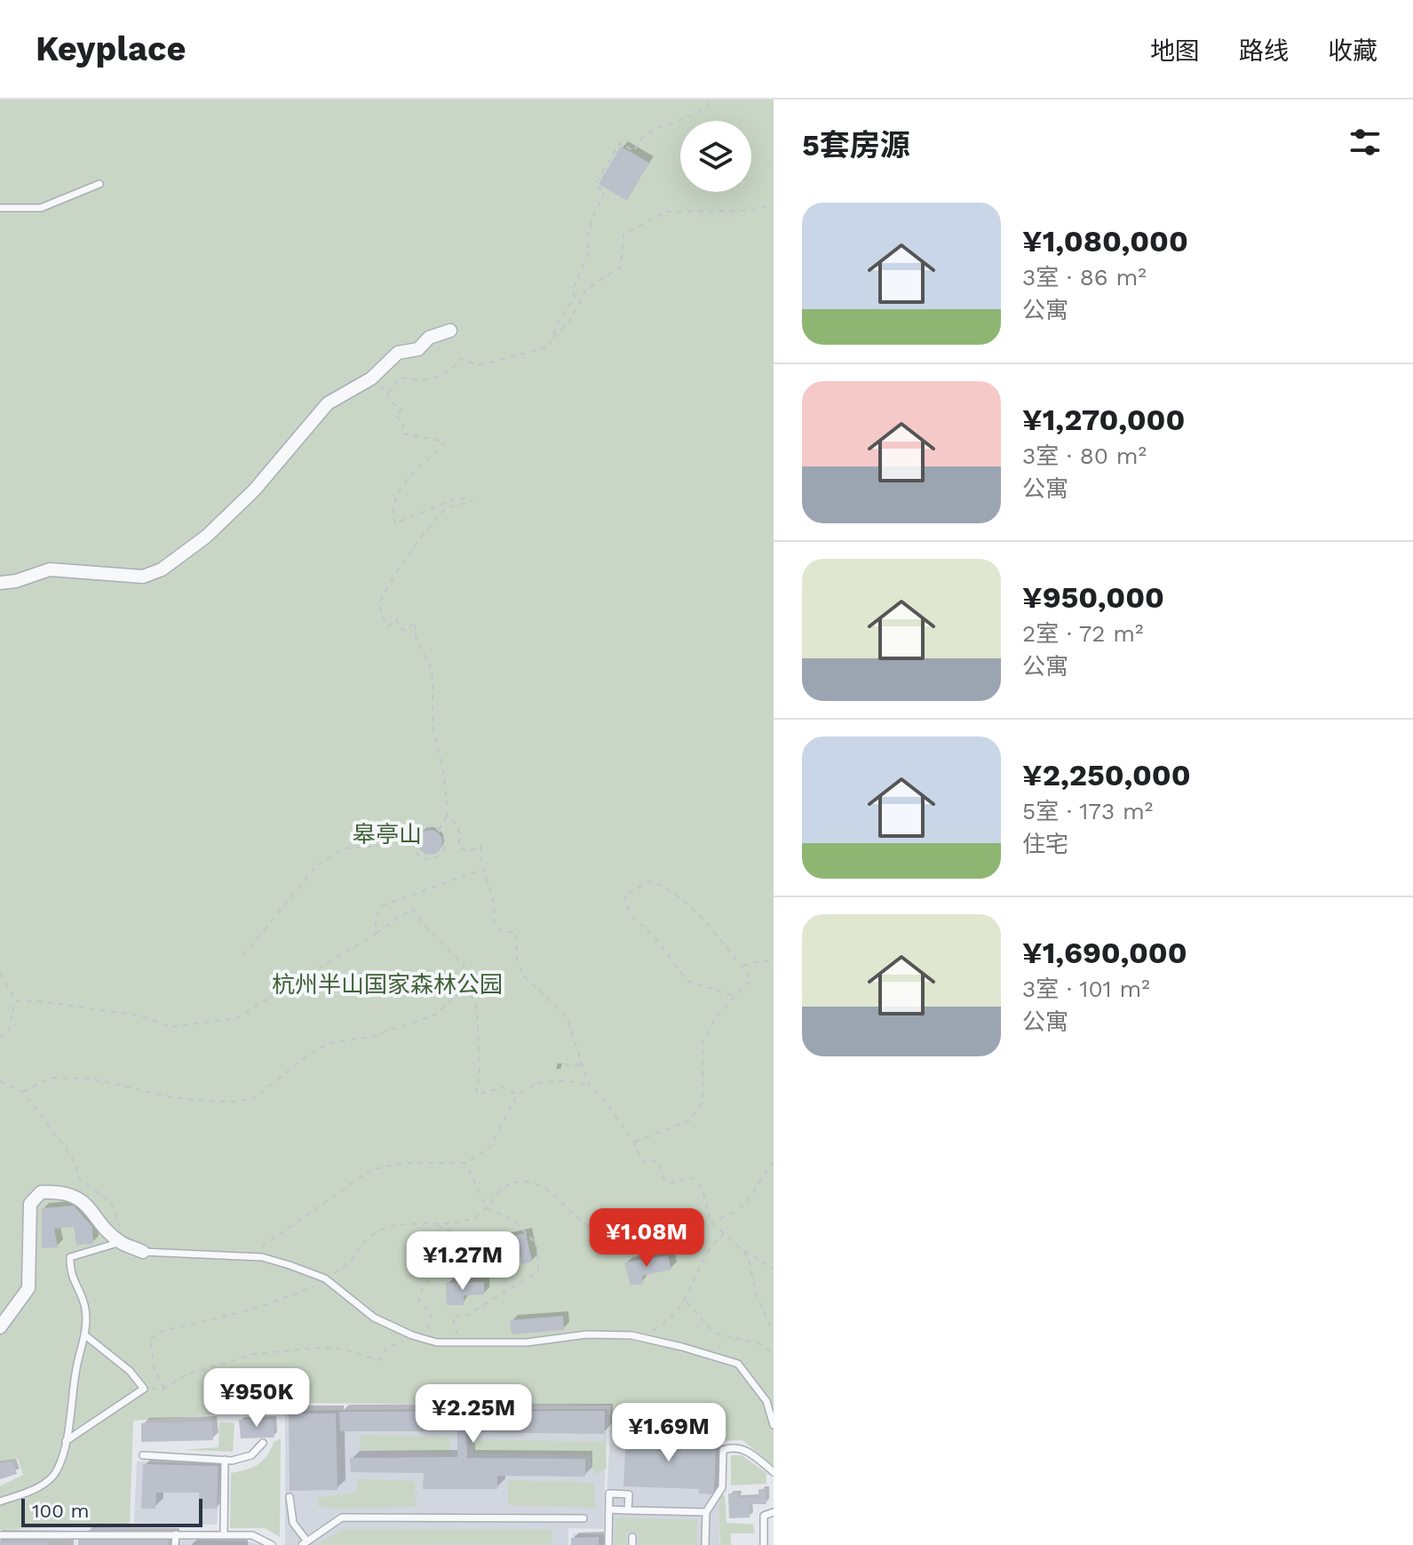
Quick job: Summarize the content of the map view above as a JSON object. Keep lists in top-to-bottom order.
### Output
{
  "parks": ["皋亭山", "杭州半山国家森林公园"],
  "scale_bar": "100 m",
  "page": {
    "header": "Keyplace",
    "nav": ["地图", "路线", "收藏"],
    "heading": "5套房源",
    "list": [
      {
        "name": "¥1,080,000",
        "note": "3室 · 86 m² · 公寓"
      },
      {
        "name": "¥1,270,000",
        "note": "3室 · 80 m² · 公寓"
      },
      {
        "name": "¥950,000",
        "note": "2室 · 72 m² · 公寓"
      },
      {
        "name": "¥2,250,000",
        "note": "5室 · 173 m² · 住宅"
      },
      {
        "name": "¥1,690,000",
        "note": "3室 · 101 m² · 公寓"
      }
    ],
    "price": [
      "¥1.08M",
      "¥1.27M",
      "¥950K",
      "¥2.25M",
      "¥1.69M"
    ],
    "scale": "100 m"
  }
}
